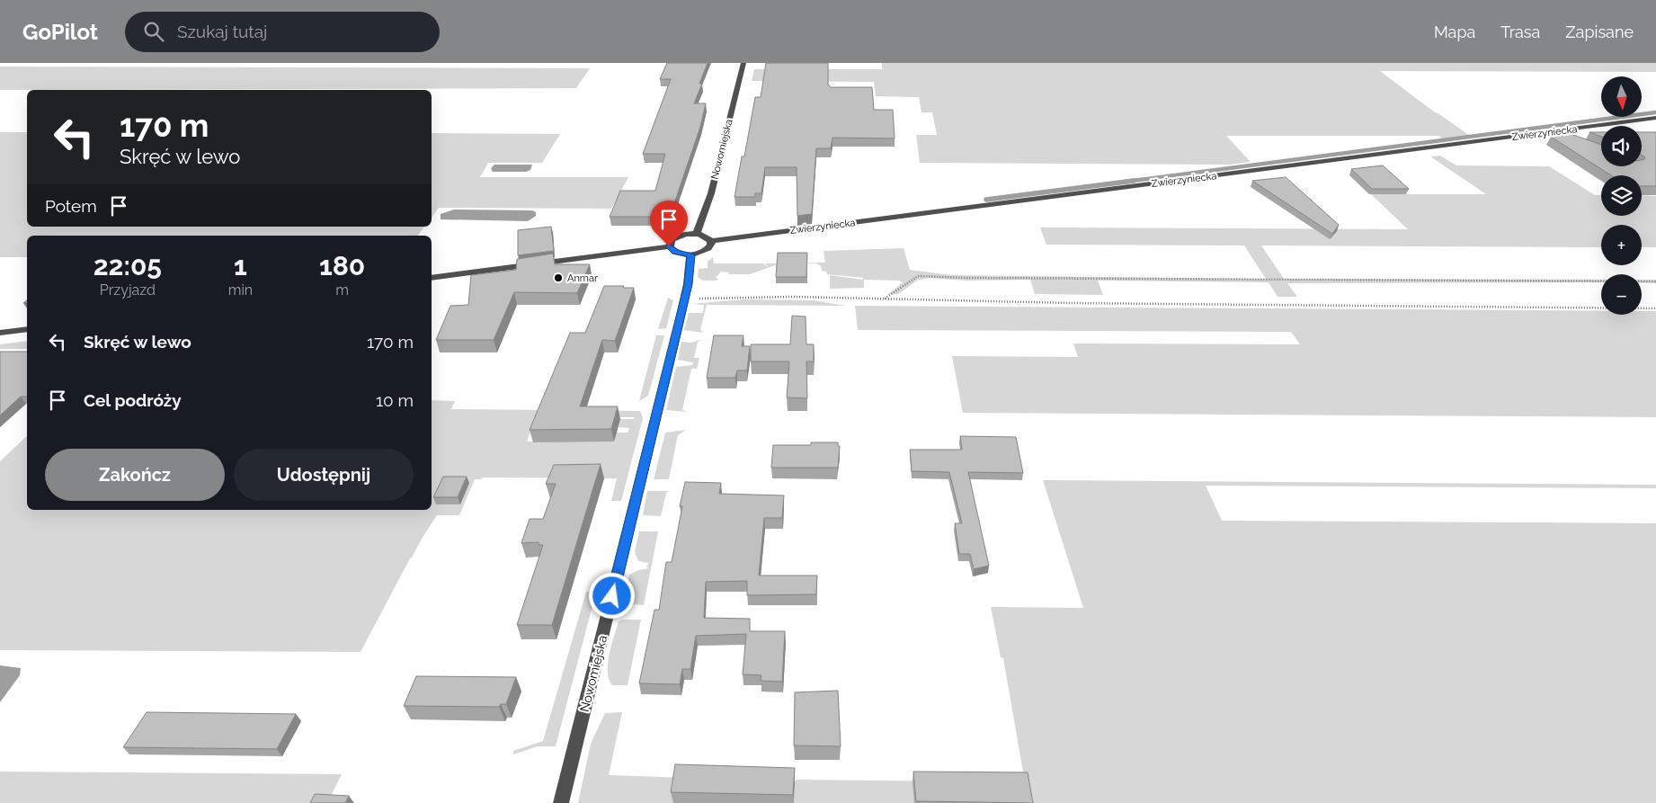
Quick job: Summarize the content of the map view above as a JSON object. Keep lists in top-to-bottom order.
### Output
{
  "streets": {
    "street": ["Zwierzyniecka", "Nowomiejska"]
  },
  "places": ["Anmar"],
  "north": "bottom",
  "page": {
    "header": "GoPilot",
    "search": "Szukaj tutaj",
    "nav": ["Mapa", "Trasa", "Zapisane"],
    "map_buttons": ["+", "−"],
    "turn": ["170 m", "Skręć w lewo"],
    "then": "Potem",
    "eta": [
      "22:05",
      "Przyjazd",
      "1",
      "min",
      "180",
      "m"
    ],
    "list": [
      {
        "name": "Skręć w lewo",
        "value": "170 m"
      },
      {
        "name": "Cel podróży",
        "value": "10 m"
      }
    ],
    "buttons": ["Zakończ", "Udostępnij"]
  }
}
